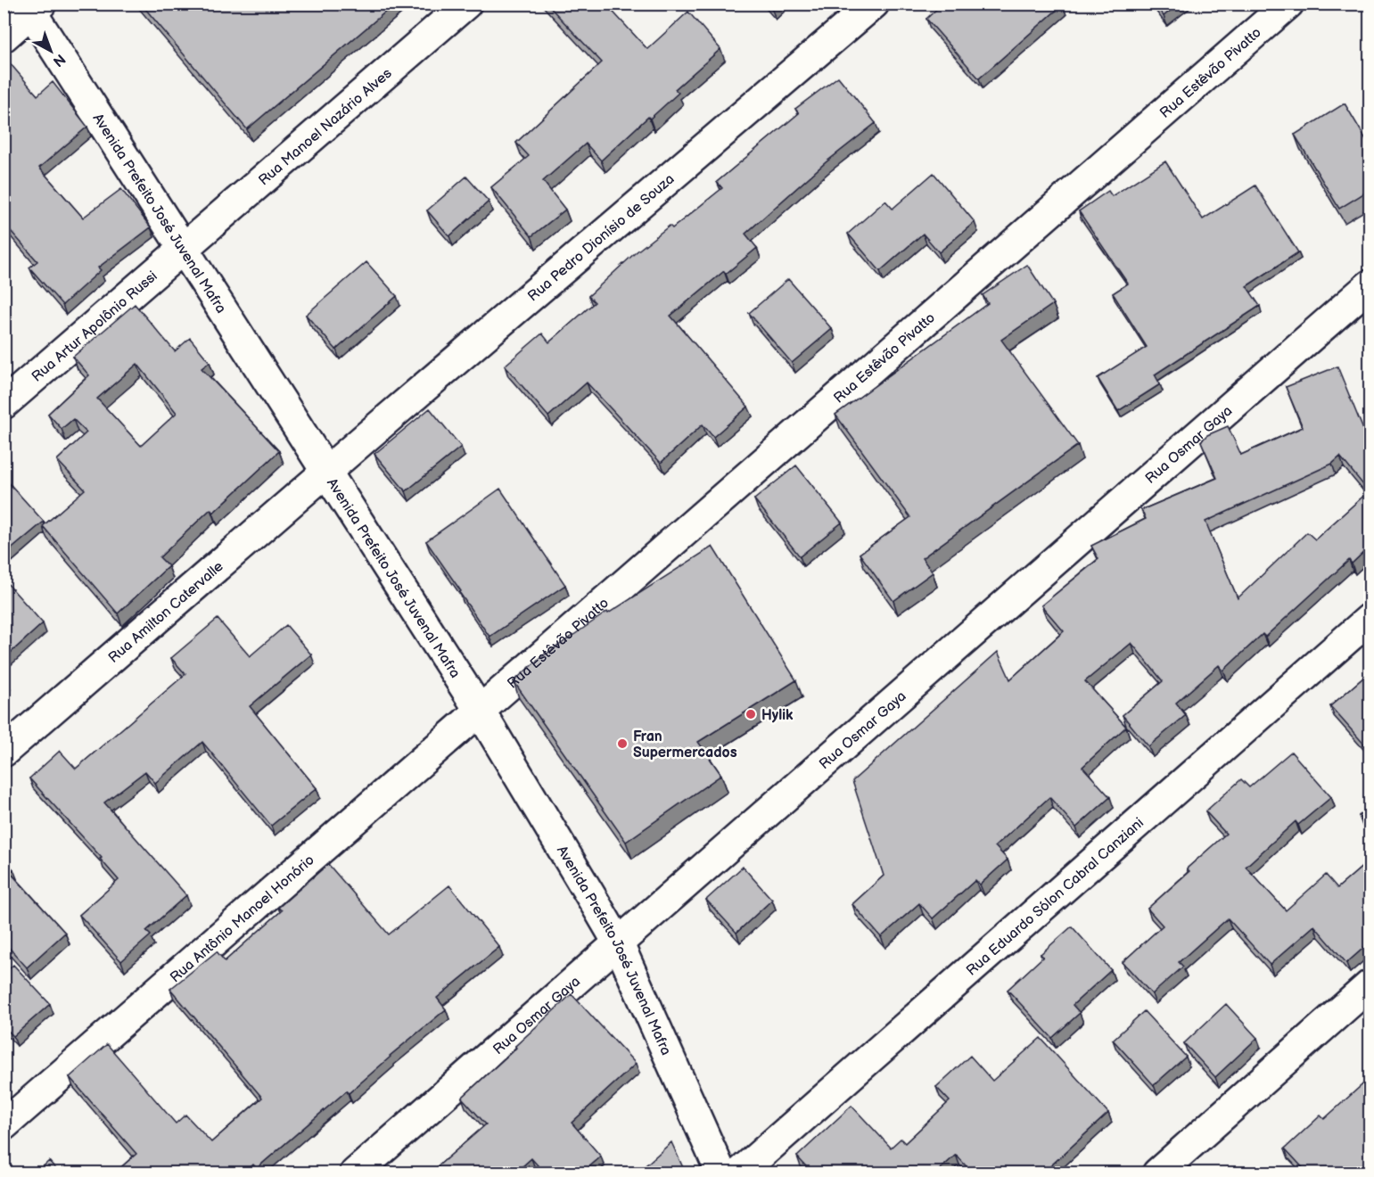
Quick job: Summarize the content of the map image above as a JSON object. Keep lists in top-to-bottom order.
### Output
{
  "streets": {
    "main road": [
      "Rua Estêvão Pivatto",
      "Rua Manoel Nazário Alves",
      "Avenida Prefeito José Juvenal Mafra",
      "Rua Pedro Dionísio de Souza",
      "Rua Artur Apolônio Russi",
      "Rua Osmar Gaya",
      "Rua Amilton Catervalle",
      "Rua Eduardo Sólon Cabral Canziani",
      "Rua Antônio Manoel Honório"
    ]
  },
  "crossings": [
    ["Rua Estêvão Pivatto", "Avenida Prefeito José Juvenal Mafra"],
    ["Rua Estêvão Pivatto", "Rua Antônio Manoel Honório"],
    ["Rua Manoel Nazário Alves", "Avenida Prefeito José Juvenal Mafra"],
    ["Rua Manoel Nazário Alves", "Rua Artur Apolônio Russi"],
    ["Avenida Prefeito José Juvenal Mafra", "Rua Pedro Dionísio de Souza"],
    ["Avenida Prefeito José Juvenal Mafra", "Rua Artur Apolônio Russi"],
    ["Avenida Prefeito José Juvenal Mafra", "Rua Osmar Gaya"],
    ["Avenida Prefeito José Juvenal Mafra", "Rua Amilton Catervalle"],
    ["Avenida Prefeito José Juvenal Mafra", "Rua Antônio Manoel Honório"],
    ["Rua Pedro Dionísio de Souza", "Rua Amilton Catervalle"]
  ],
  "places": ["Hylik", "Fran Supermercados"],
  "north": "bottom right"
}
